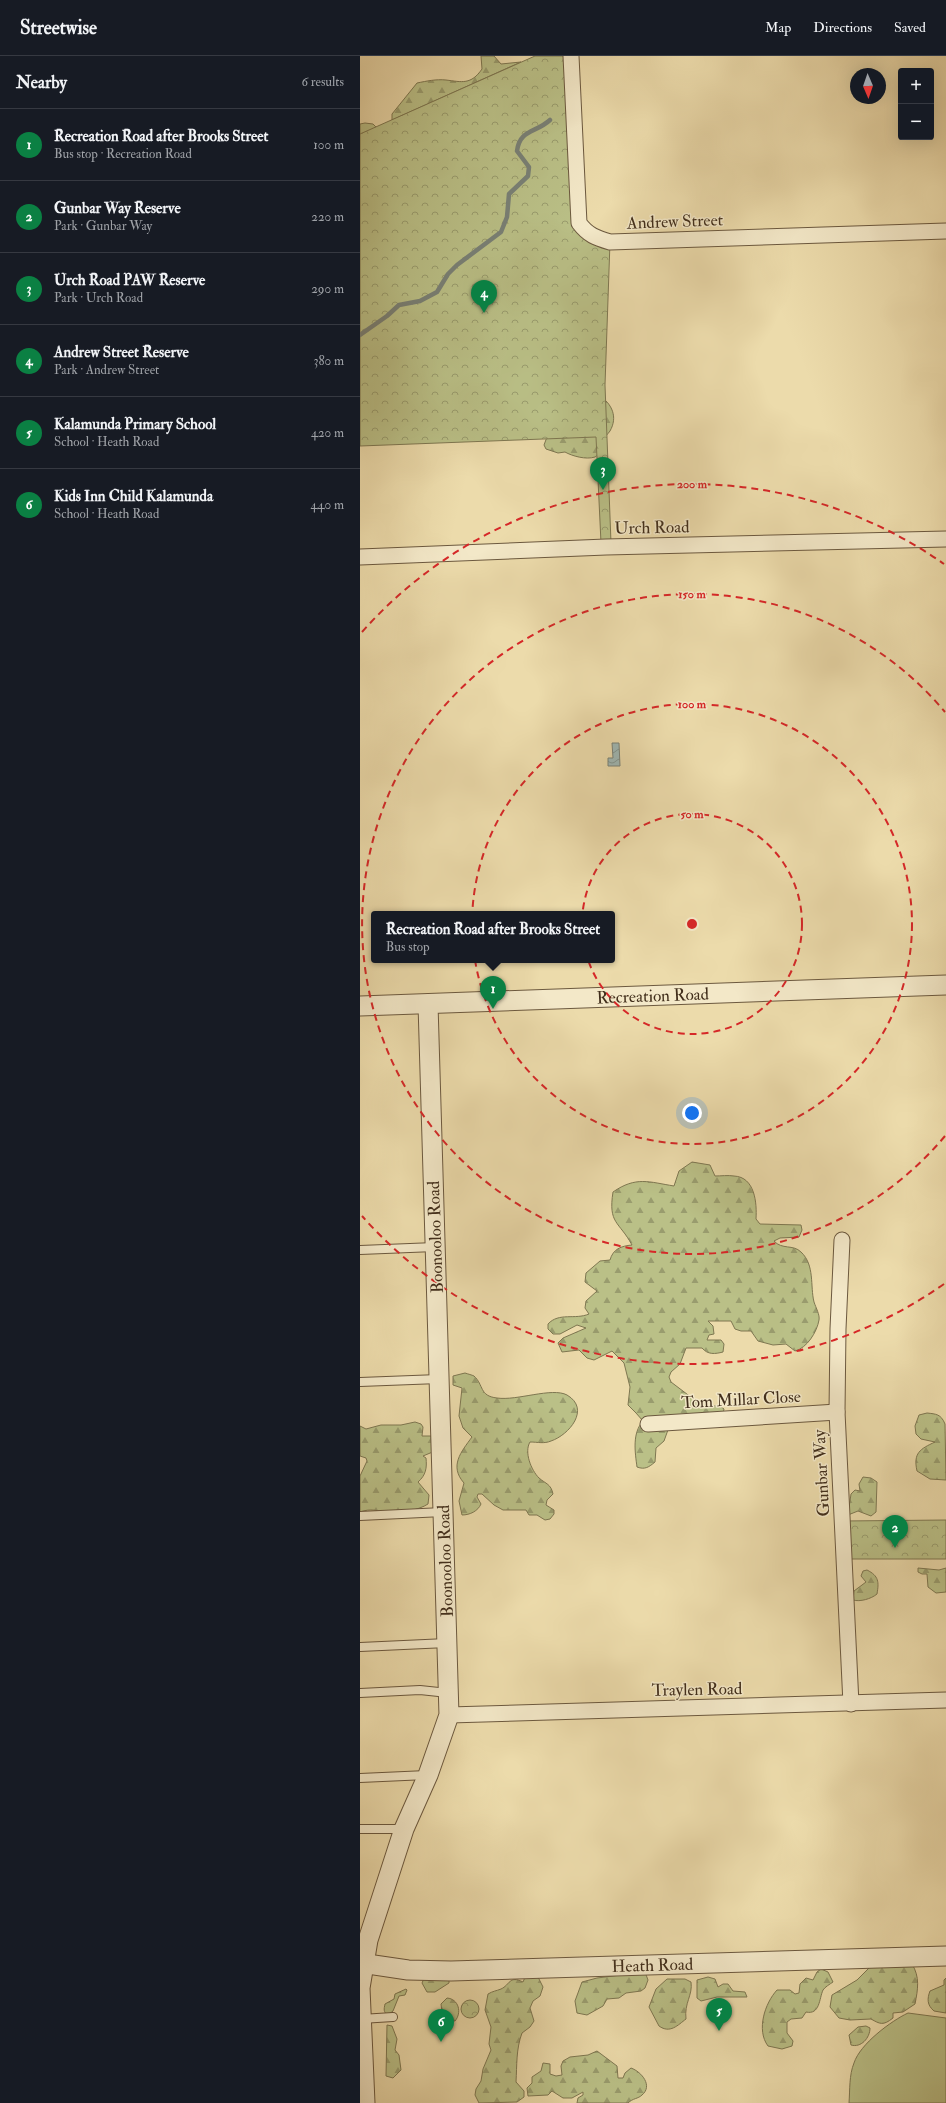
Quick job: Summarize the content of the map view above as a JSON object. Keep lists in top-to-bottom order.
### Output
{
  "streets": {
    "street": [
      "Andrew Street",
      "Urch Road",
      "Recreation Road",
      "Boonooloo Road",
      "Tom Millar Close",
      "Gunbar Way",
      "Traylen Road",
      "Heath Road"
    ]
  },
  "crossings": [
    ["Recreation Road", "Boonooloo Road"],
    ["Boonooloo Road", "Traylen Road"],
    ["Boonooloo Road", "Heath Road"],
    ["Tom Millar Close", "Gunbar Way"],
    ["Gunbar Way", "Traylen Road"]
  ],
  "north": "bottom",
  "page": {
    "header": "Streetwise",
    "nav": ["Map", "Directions", "Saved"],
    "heading": ["Nearby", "6 results"],
    "map_buttons": ["+", "−"],
    "list": [
      {
        "mark": "1",
        "name": "Recreation Road after Brooks Street",
        "note": "Bus stop · Recreation Road",
        "value": "100 m"
      },
      {
        "mark": "2",
        "name": "Gunbar Way Reserve",
        "note": "Park · Gunbar Way",
        "value": "220 m"
      },
      {
        "mark": "3",
        "name": "Urch Road PAW Reserve",
        "note": "Park · Urch Road",
        "value": "290 m"
      },
      {
        "mark": "4",
        "name": "Andrew Street Reserve",
        "note": "Park · Andrew Street",
        "value": "380 m"
      },
      {
        "mark": "5",
        "name": "Kalamunda Primary School",
        "note": "School · Heath Road",
        "value": "420 m"
      },
      {
        "mark": "6",
        "name": "Kids Inn Child Kalamunda",
        "note": "School · Heath Road",
        "value": "440 m"
      }
    ],
    "pins": [
      "4",
      "3",
      "1",
      "2",
      "5",
      "6"
    ],
    "popup": ["Recreation Road after Brooks Street", "Bus stop"]
  },
  "rings": [
    "200 m",
    "150 m",
    "100 m",
    "50 m"
  ]
}
